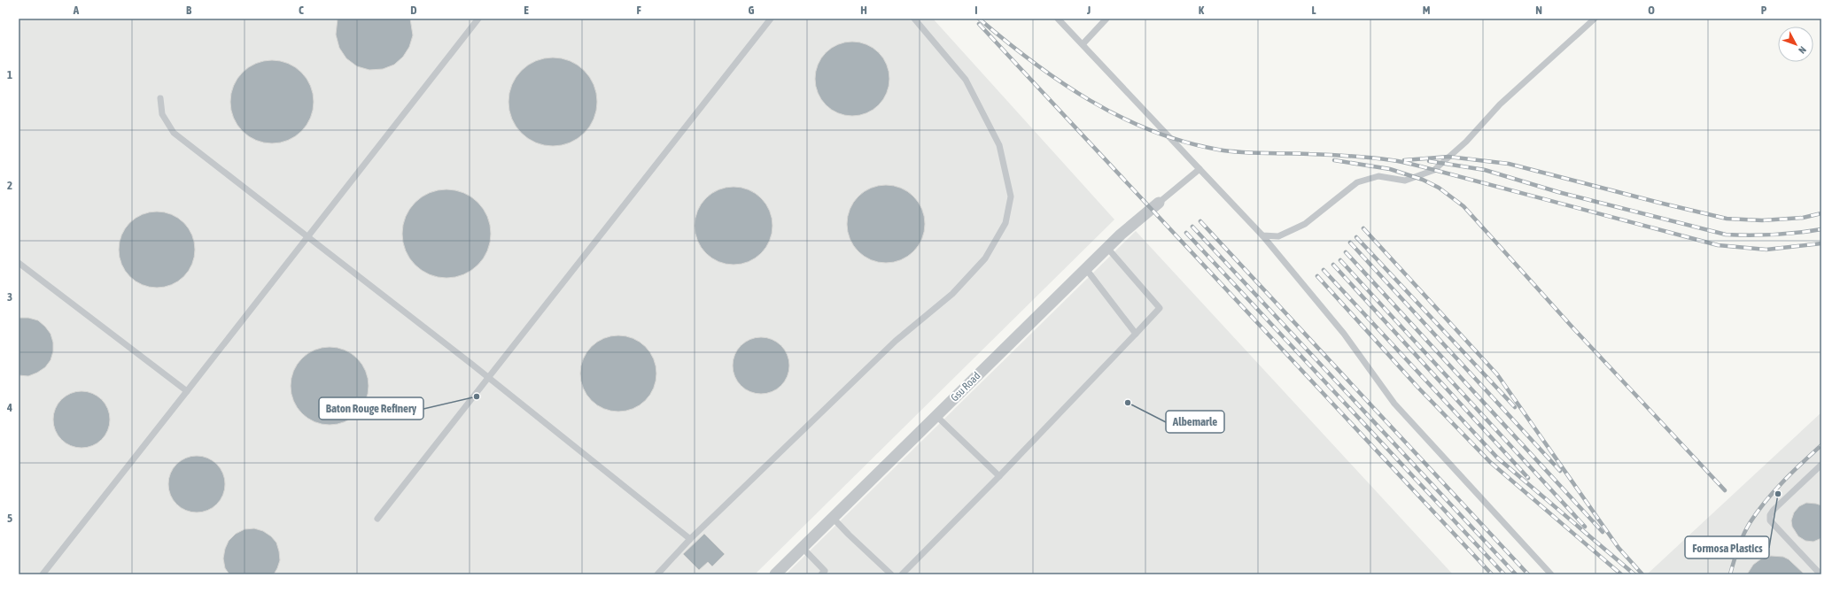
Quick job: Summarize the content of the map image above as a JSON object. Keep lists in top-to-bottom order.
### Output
{
  "streets": {
    "street": ["Gsu Road"]
  },
  "places": ["Baton Rouge Refinery", "Albemarle", "Formosa Plastics"],
  "north": "bottom right",
  "grid": {
    "columns": [
      "A",
      "B",
      "C",
      "D",
      "E",
      "F",
      "G",
      "H",
      "I",
      "J",
      "K",
      "L",
      "M",
      "N",
      "O",
      "P"
    ],
    "rows": [
      "1",
      "2",
      "3",
      "4",
      "5"
    ]
  }
}
